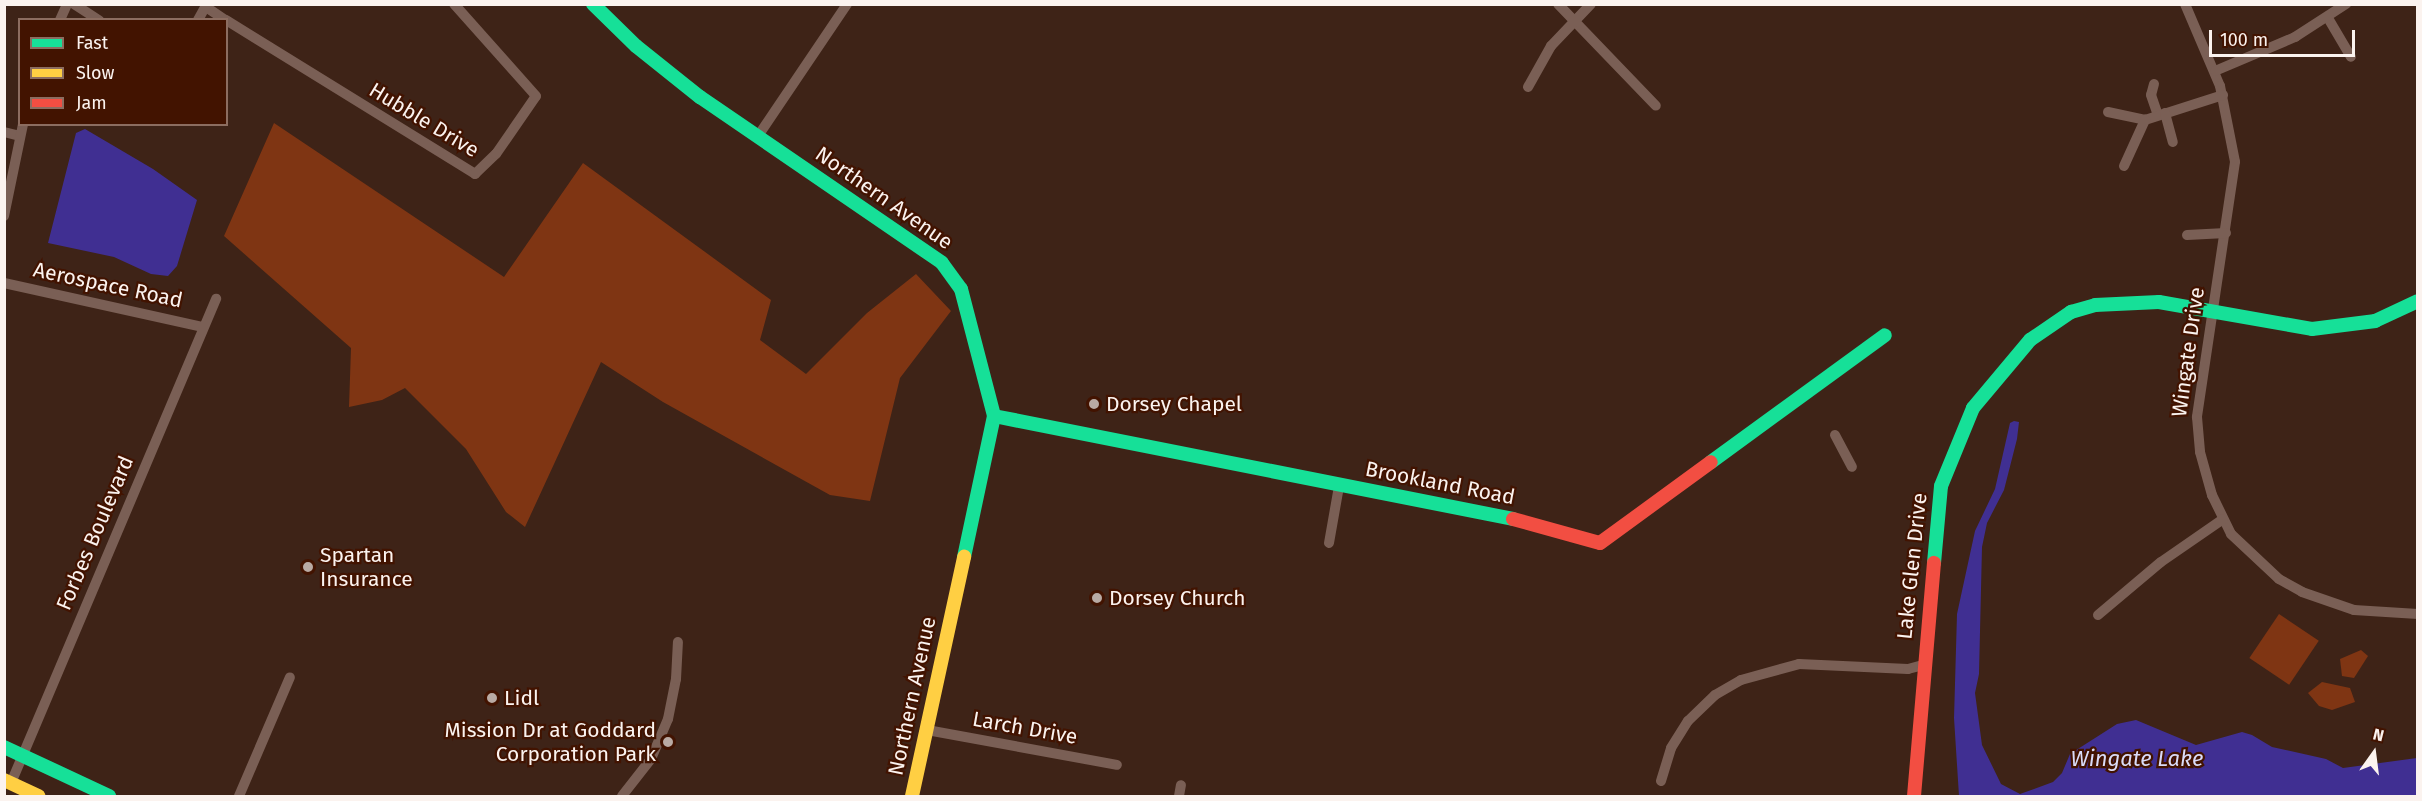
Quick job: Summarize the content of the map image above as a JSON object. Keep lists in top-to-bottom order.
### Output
{
  "streets": {
    "street": [
      "Hubble Drive",
      "Northern Avenue",
      "Aerospace Road",
      "Wingate Drive",
      "Brookland Road",
      "Forbes Boulevard",
      "Lake Glen Drive",
      "Larch Drive"
    ]
  },
  "crossings": [
    ["Northern Avenue", "Brookland Road"],
    ["Northern Avenue", "Larch Drive"],
    ["Aerospace Road", "Forbes Boulevard"],
    ["Wingate Drive", "Lake Glen Drive"]
  ],
  "water": ["Wingate Lake"],
  "places": [
    "Dorsey Chapel",
    "Spartan Insurance",
    "Dorsey Church",
    "Lidl",
    "Mission Dr at Goddard Corporation Park"
  ],
  "legend": ["Fast", "Slow", "Jam"],
  "scale_bar": "100 m",
  "north": "top"
}
